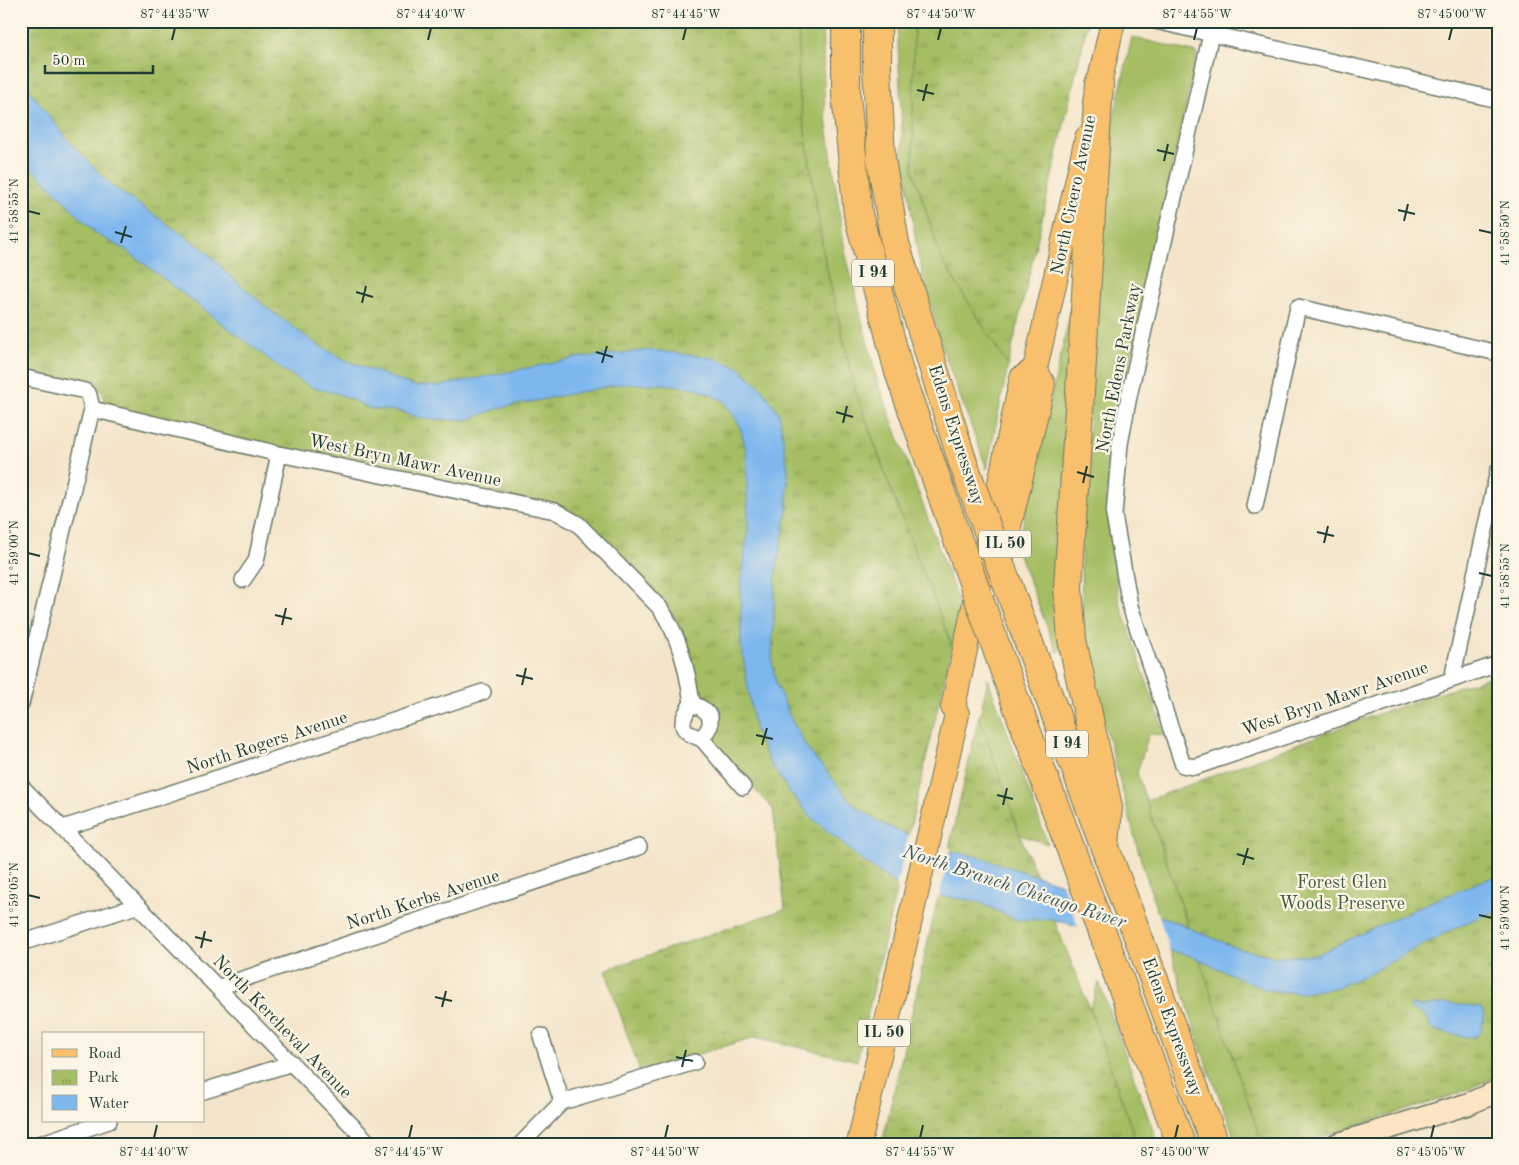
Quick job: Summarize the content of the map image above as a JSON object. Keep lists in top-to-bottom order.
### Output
{
  "streets": {
    "highway": ["I 94", "Edens Expressway"],
    "main road": ["North Cicero Avenue", "IL 50"],
    "street": [
      "North Edens Parkway",
      "West Bryn Mawr Avenue",
      "North Rogers Avenue",
      "North Kerbs Avenue",
      "North Kercheval Avenue"
    ]
  },
  "crossings": [
    ["North Edens Parkway", "West Bryn Mawr Avenue"],
    ["North Rogers Avenue", "North Kercheval Avenue"],
    ["North Kerbs Avenue", "North Kercheval Avenue"]
  ],
  "water": ["North Branch Chicago River"],
  "parks": ["Forest Glen Woods Preserve"],
  "legend": ["Road", "Park", "Water"],
  "scale_bar": "50 m",
  "coordinates": [
    "87°44'35\"W",
    "87°44'40\"W",
    "87°44'45\"W",
    "87°44'50\"W",
    "87°44'55\"W",
    "87°45'00\"W",
    "41°58'55\"N",
    "41°58'50\"N",
    "41°59'00\"N",
    "41°59'05\"N",
    "87°45'05\"W"
  ]
}
